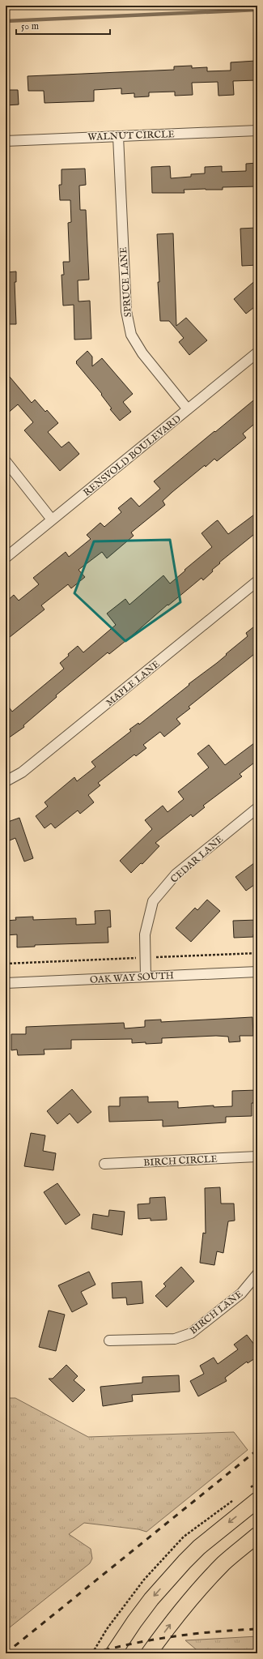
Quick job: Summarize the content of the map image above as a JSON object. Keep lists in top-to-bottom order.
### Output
{
  "streets": {
    "street": [
      "WALNUT CIRCLE",
      "SPRUCE LANE",
      "RENSVOLD BOULEVARD",
      "MAPLE LANE",
      "CEDAR LANE",
      "OAK WAY SOUTH",
      "BIRCH CIRCLE",
      "BIRCH LANE"
    ]
  },
  "crossings": [
    ["WALNUT CIRCLE", "SPRUCE LANE"],
    ["SPRUCE LANE", "RENSVOLD BOULEVARD"],
    ["CEDAR LANE", "OAK WAY SOUTH"]
  ],
  "scale_bar": "50 m"
}
